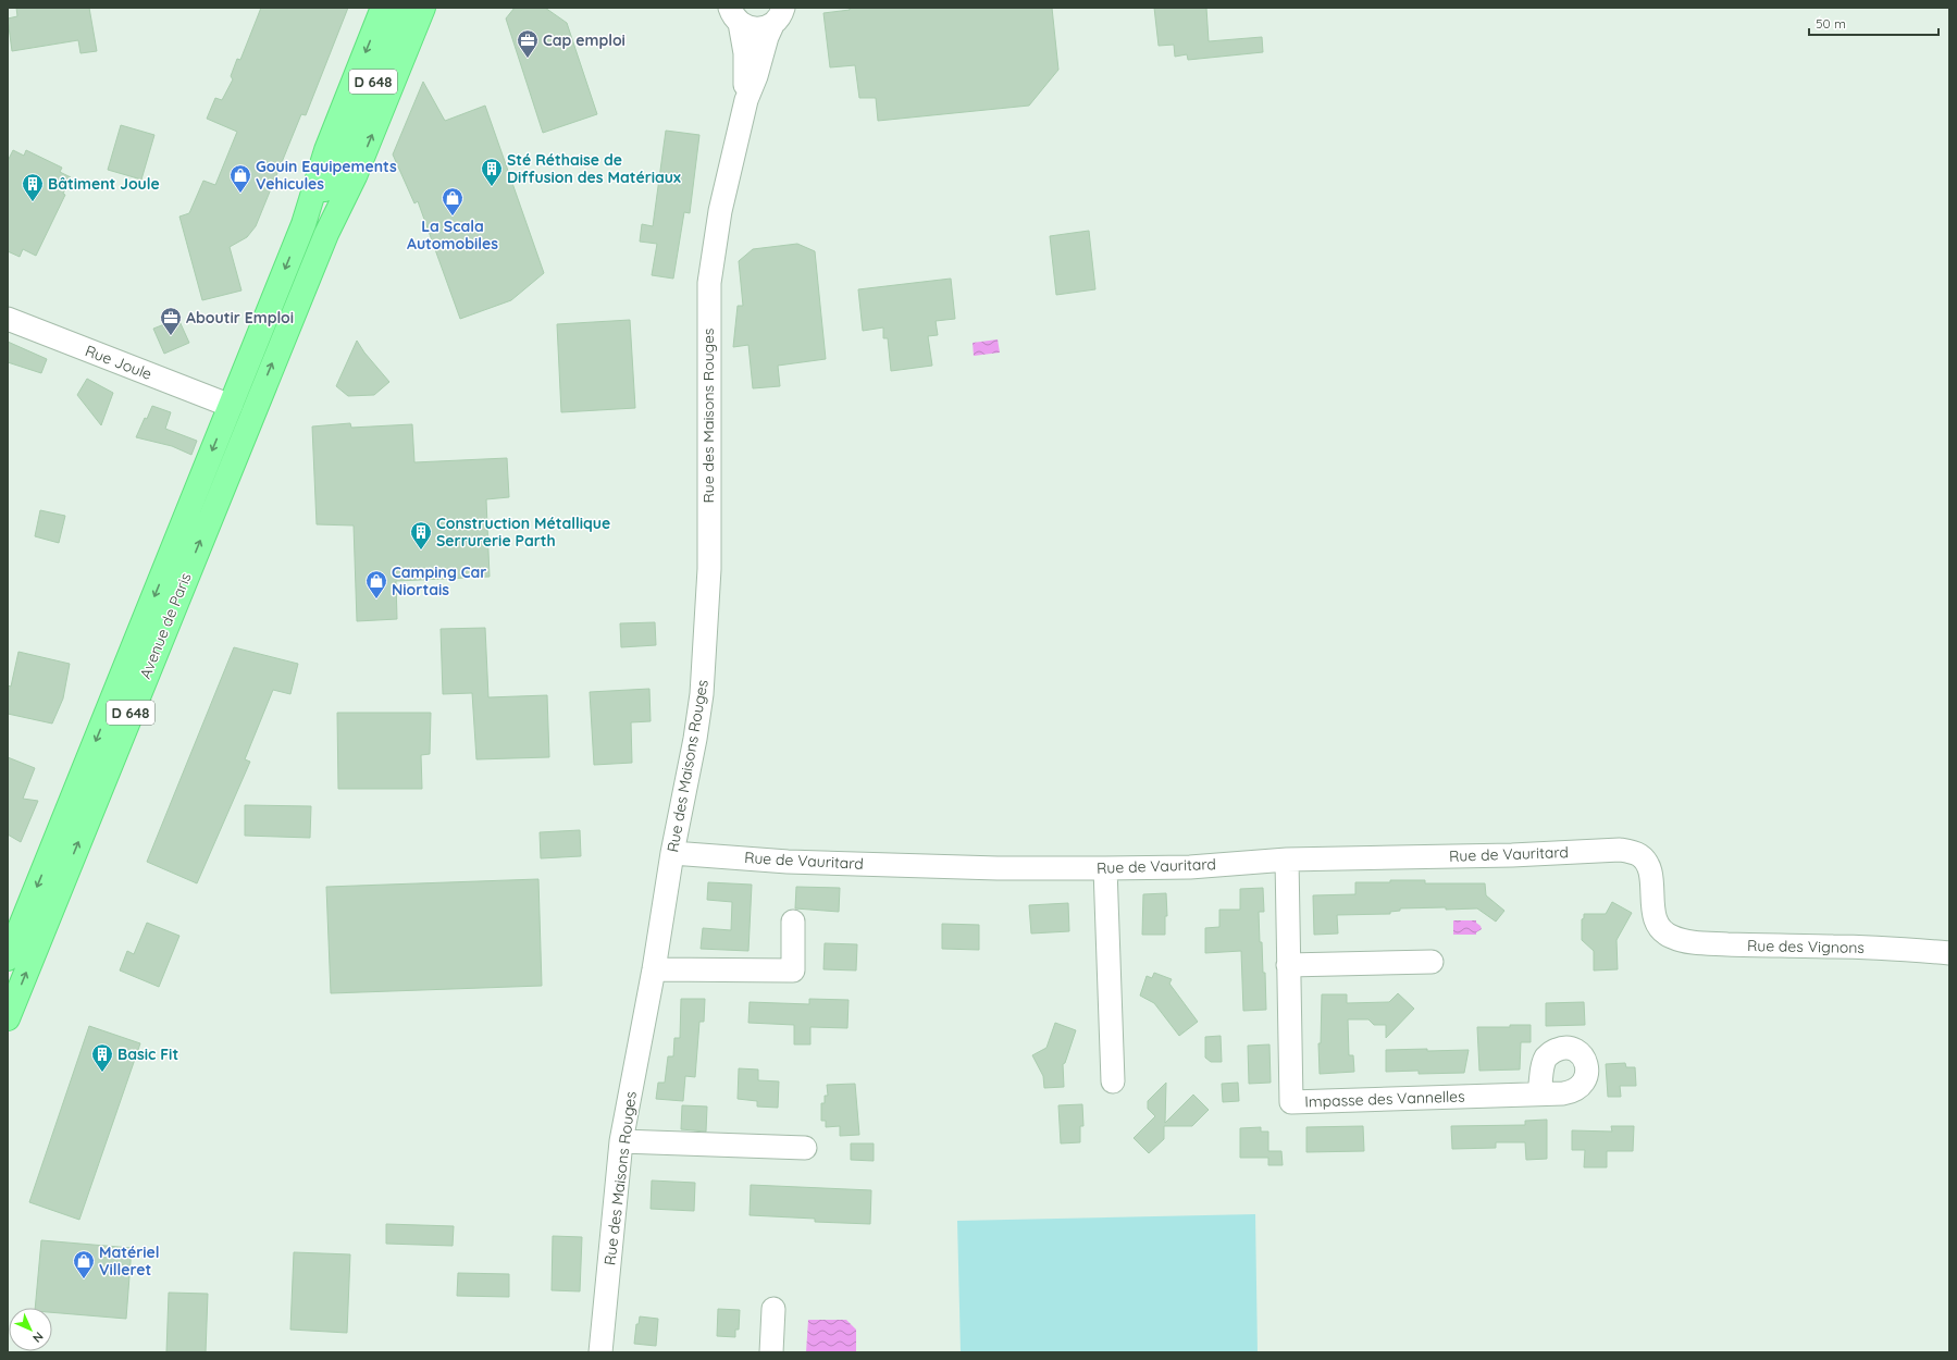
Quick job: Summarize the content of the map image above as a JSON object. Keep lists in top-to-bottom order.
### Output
{
  "streets": {
    "main road": ["D 648", "Avenue de Paris"],
    "street": [
      "Rue Joule",
      "Rue des Maisons Rouges",
      "Rue de Vauritard",
      "Rue des Vignons",
      "Impasse des Vannelles"
    ]
  },
  "crossings": [
    ["Rue Joule", "Avenue de Paris"],
    ["Rue des Maisons Rouges", "Rue de Vauritard"],
    ["Rue de Vauritard", "Rue des Vignons"],
    ["Rue de Vauritard", "Impasse des Vannelles"]
  ],
  "places": {
    "office": ["Cap emploi", "Aboutir Emploi"],
    "building": [
      "Sté Réthaise de Diffusion des Matériaux",
      "Bâtiment Joule",
      "Construction Métallique Serrurerie Parth",
      "Basic Fit"
    ],
    "shop": [
      "Gouin Equipements Vehicules",
      "La Scala Automobiles",
      "Camping Car Niortais",
      "Matériel Villeret"
    ]
  },
  "scale_bar": "50 m",
  "north": "bottom right"
}
